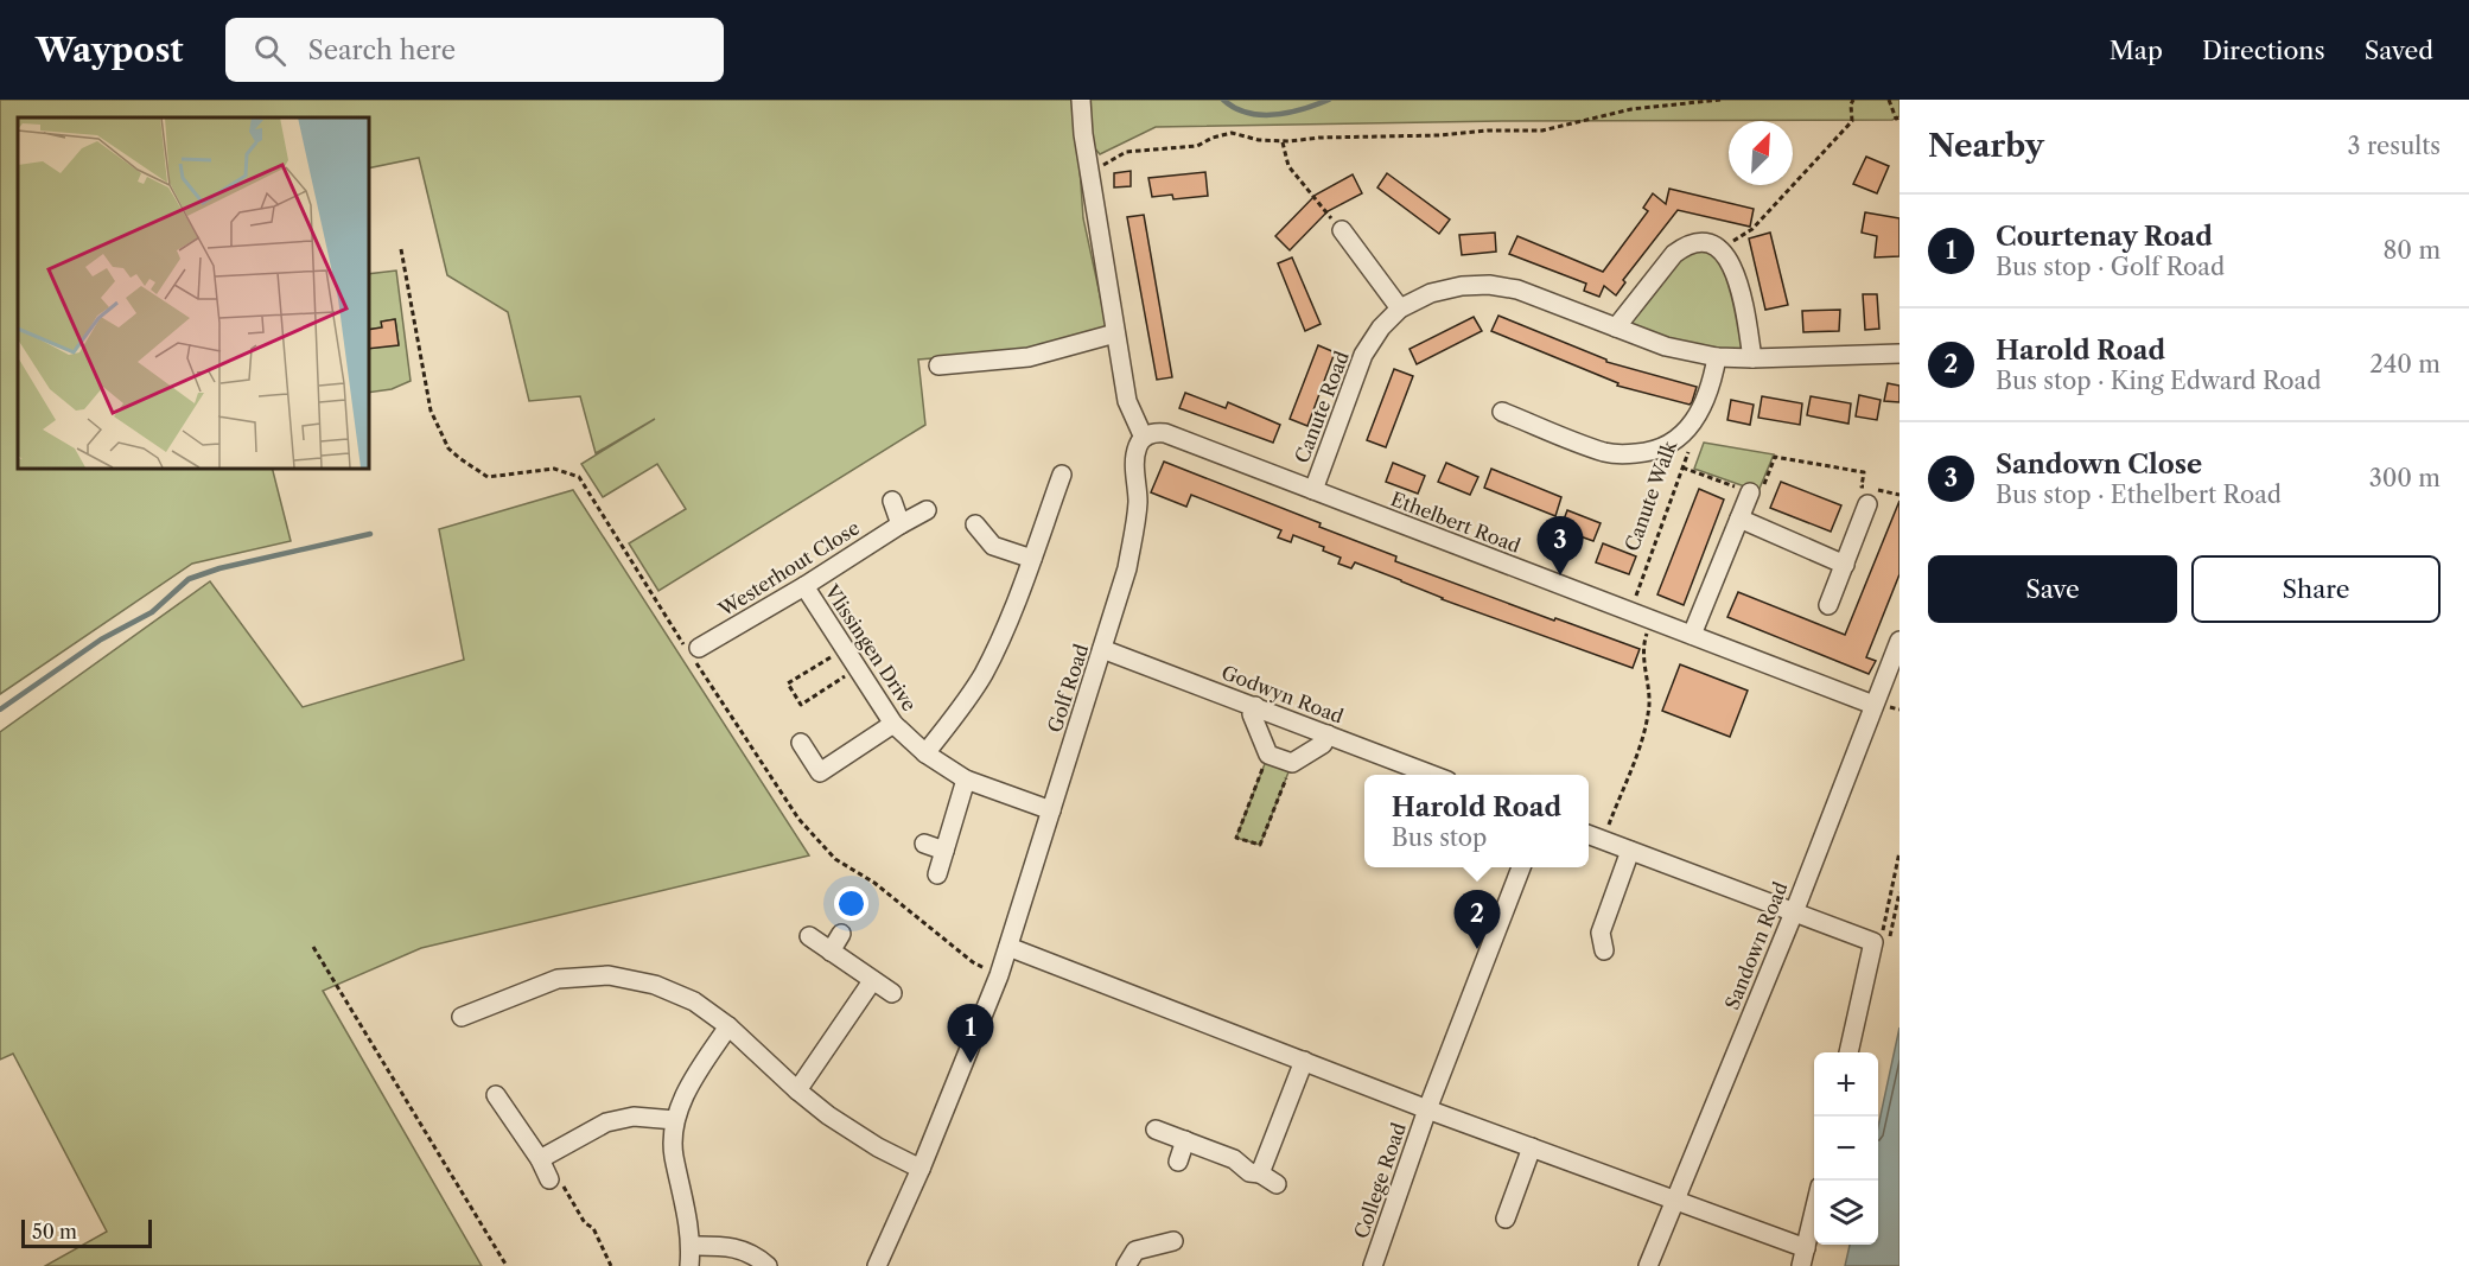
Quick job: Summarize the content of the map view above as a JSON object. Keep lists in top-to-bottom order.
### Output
{
  "streets": {
    "street": [
      "Canute Road",
      "Canute Walk",
      "Ethelbert Road",
      "Westerhout Close",
      "Vlissingen Drive",
      "Golf Road",
      "Godwyn Road",
      "Sandown Road",
      "College Road"
    ]
  },
  "crossings": [
    ["Canute Road", "Canute Walk"],
    ["Canute Road", "Ethelbert Road"],
    ["Canute Walk", "Ethelbert Road"],
    ["Ethelbert Road", "Golf Road"],
    ["Ethelbert Road", "Sandown Road"],
    ["Westerhout Close", "Vlissingen Drive"],
    ["Vlissingen Drive", "Golf Road"],
    ["Golf Road", "Godwyn Road"]
  ],
  "scale_bar": "50 m",
  "north": "top right",
  "page": {
    "header": "Waypost",
    "search": "Search here",
    "nav": ["Map", "Directions", "Saved"],
    "heading": ["Nearby", "3 results"],
    "list": [
      {
        "mark": "1",
        "name": "Courtenay Road",
        "note": "Bus stop · Golf Road",
        "value": "80 m"
      },
      {
        "mark": "2",
        "name": "Harold Road",
        "note": "Bus stop · King Edward Road",
        "value": "240 m"
      },
      {
        "mark": "3",
        "name": "Sandown Close",
        "note": "Bus stop · Ethelbert Road",
        "value": "300 m"
      }
    ],
    "pins": ["3", "2", "1"],
    "buttons": ["Save", "Share"],
    "popup": ["Harold Road", "Bus stop"],
    "map_buttons": ["+", "−"],
    "scale": "50 m"
  }
}
